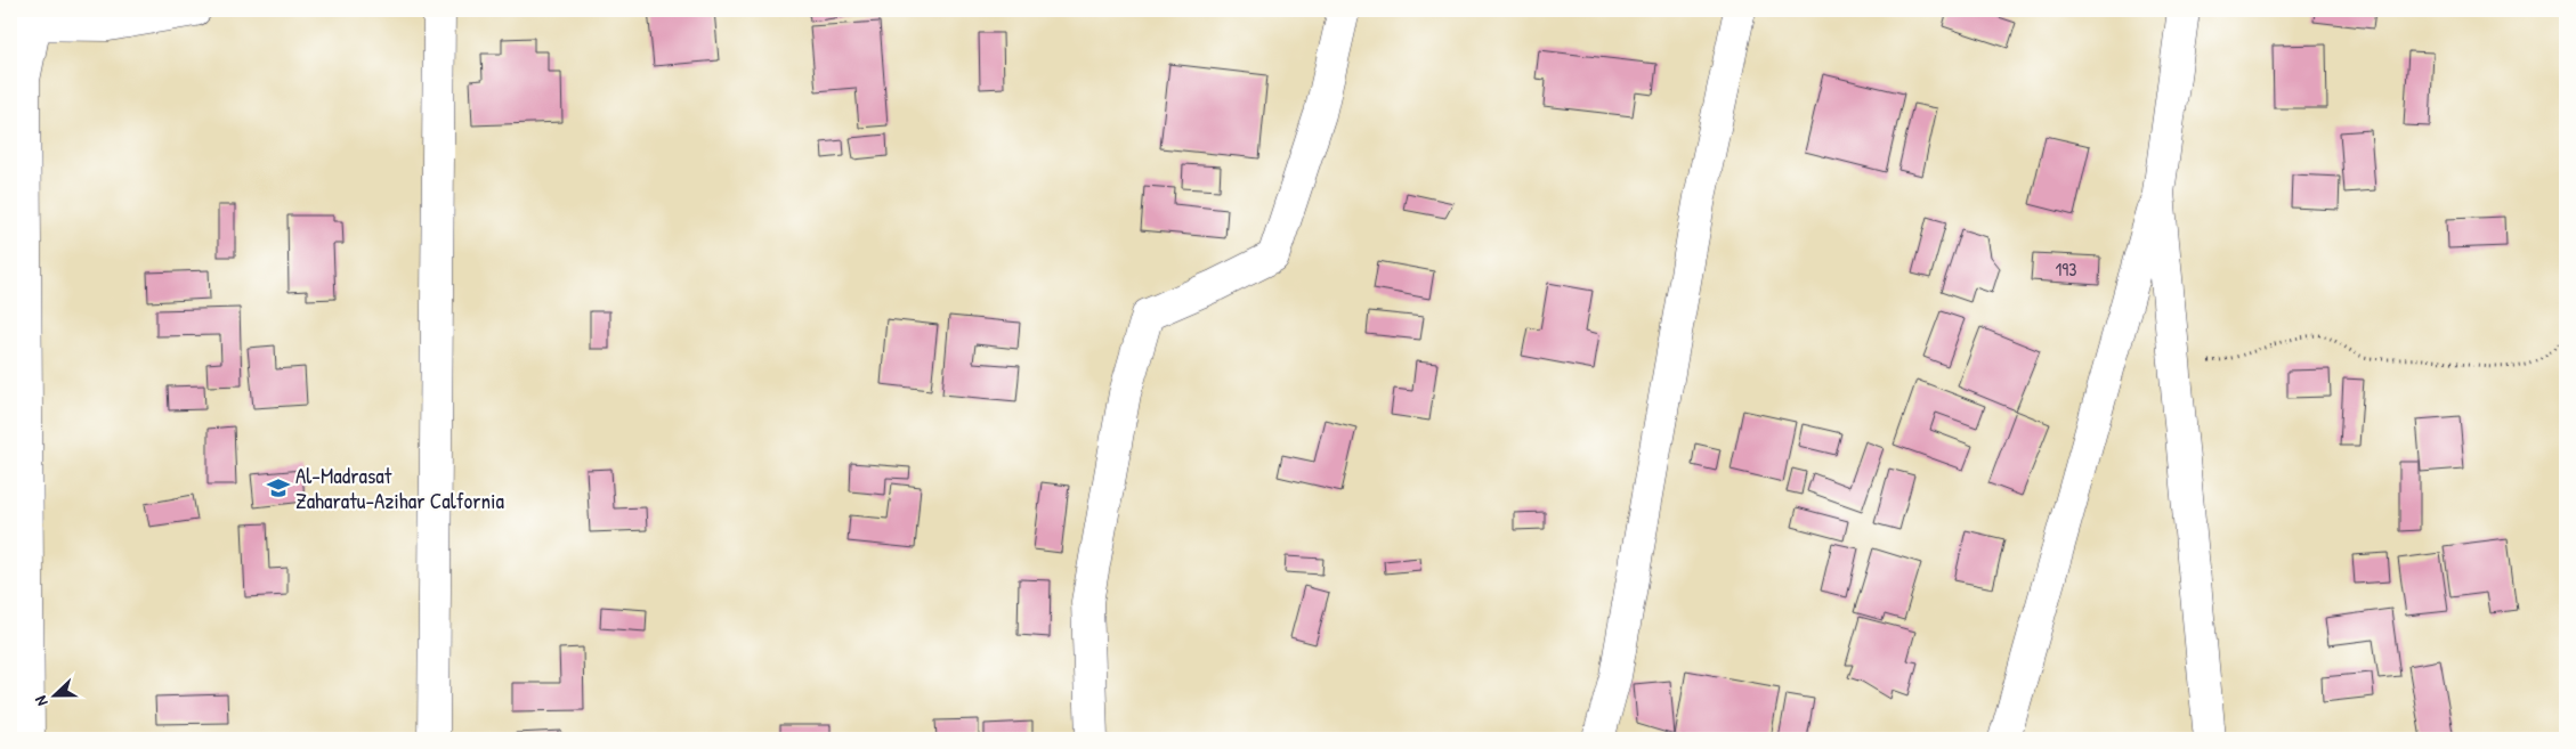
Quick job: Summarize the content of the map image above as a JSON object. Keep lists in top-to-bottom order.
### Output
{
  "places": {
    "school or university": ["Al-Madrasat Zaharatu-Azihar Calfornia"]
  },
  "house_numbers": ["193"],
  "north": "left"
}
